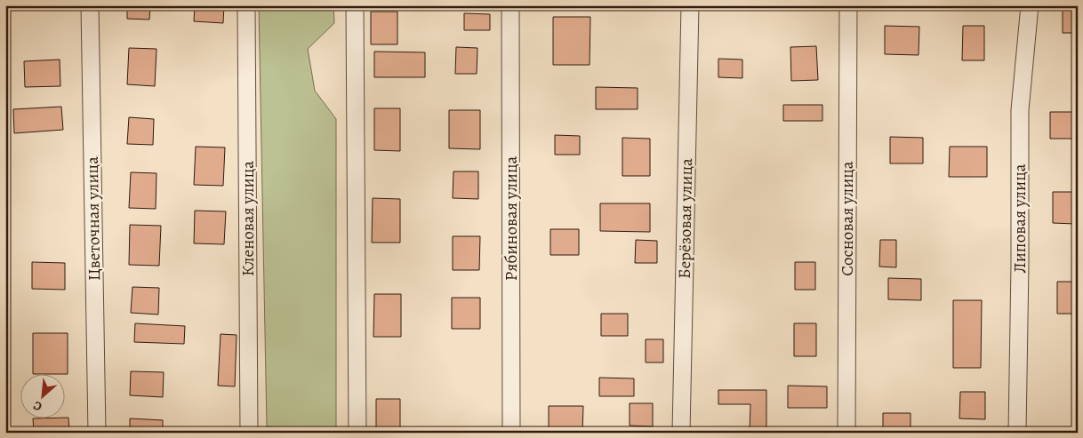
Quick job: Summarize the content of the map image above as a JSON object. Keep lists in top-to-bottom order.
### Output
{
  "streets": {
    "street": [
      "Цветочная улица",
      "Кленовая улица",
      "Рябиновая улица",
      "Берёзовая улица",
      "Сосновая улица",
      "Липовая улица"
    ]
  },
  "north": "bottom left"
}
